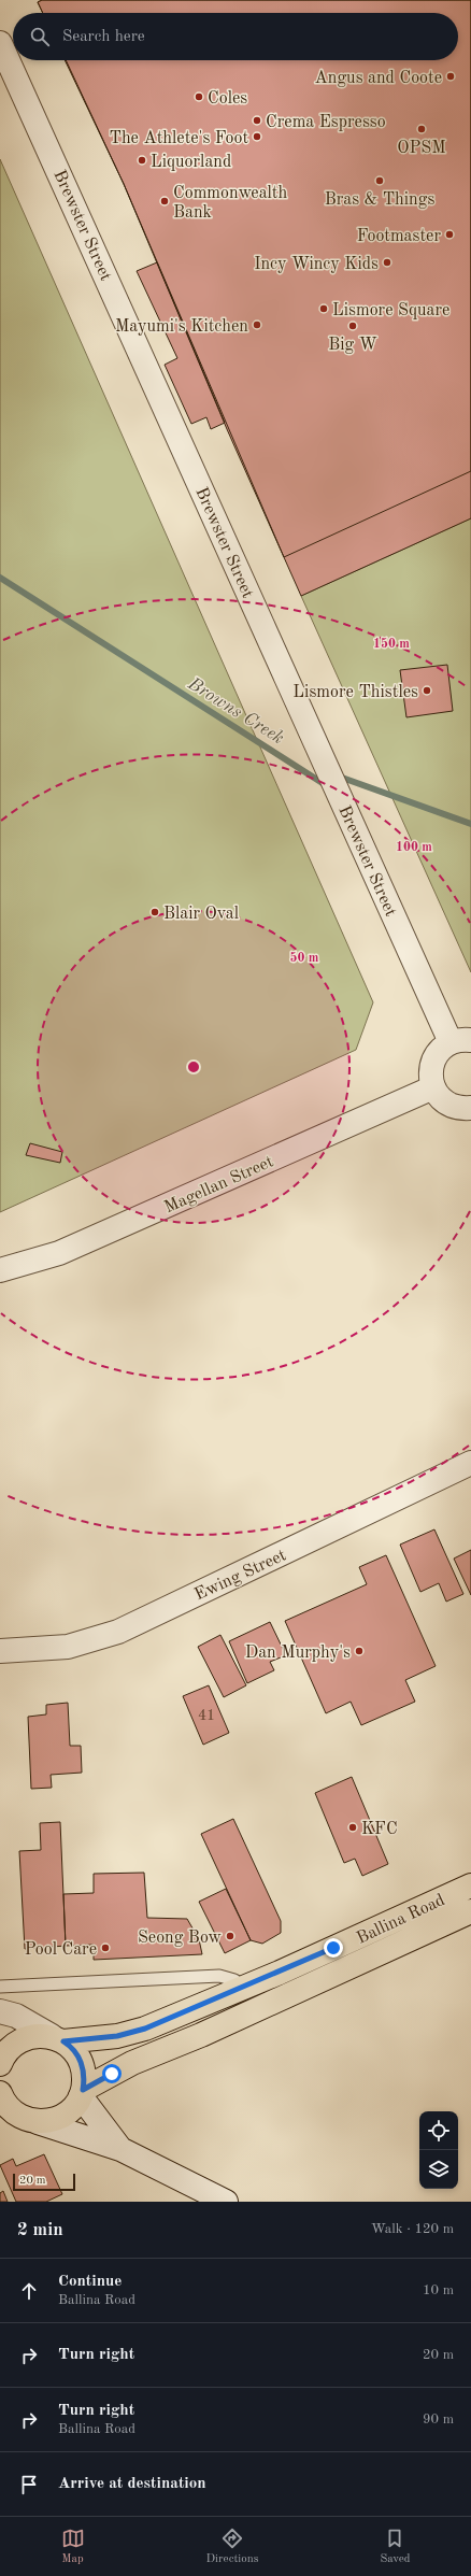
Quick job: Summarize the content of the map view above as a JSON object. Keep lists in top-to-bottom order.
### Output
{
  "streets": {
    "main road": ["Ballina Road"],
    "street": ["Brewster Street", "Magellan Street", "Ewing Street"]
  },
  "water": ["Browns Creek"],
  "places": [
    "Angus and Coote",
    "Coles",
    "Crema Espresso",
    "OPSM",
    "The Athlete's Foot",
    "Liquorland",
    "Bras & Things",
    "Commonwealth Bank",
    "Footmaster",
    "Incy Wincy Kids",
    "Lismore Square",
    "Mayumi's Kitchen",
    "Big W",
    "Lismore Thistles",
    "Blair Oval",
    "Dan Murphy's",
    "KFC",
    "Seong Bow",
    "Pool Care"
  ],
  "house_numbers": ["41"],
  "scale_bar": "20 m",
  "page": {
    "search": "Search here",
    "scale": "20 m",
    "heading": ["2 min", "Walk · 120 m"],
    "list": [
      ["Continue", "Ballina Road", "10 m"],
      ["Turn right", "20 m"],
      ["Turn right", "Ballina Road", "90 m"],
      "Arrive at destination"
    ],
    "nav": ["Map", "Directions", "Saved"]
  },
  "rings": ["150 m", "100 m", "50 m"]
}
